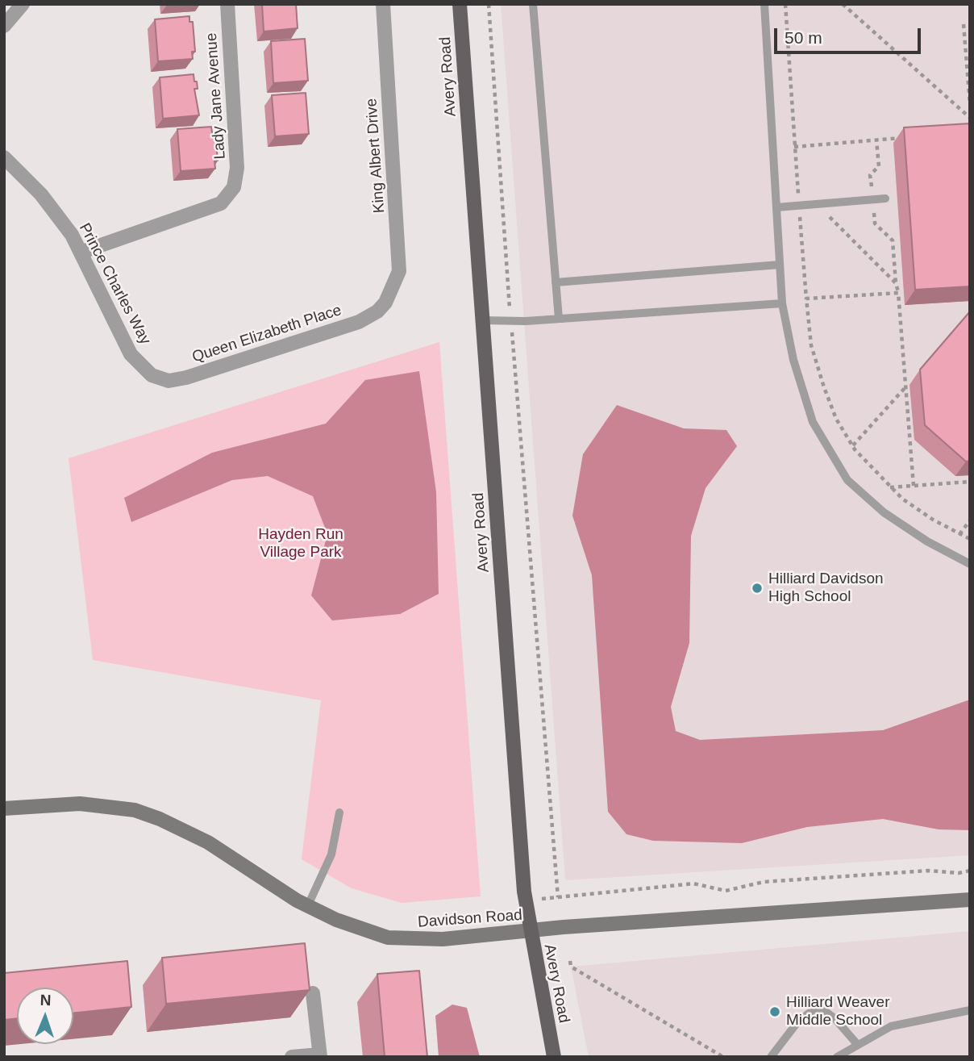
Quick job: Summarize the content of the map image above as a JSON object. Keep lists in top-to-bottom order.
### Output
{
  "streets": {
    "main road": ["Avery Road"],
    "street": [
      "Lady Jane Avenue",
      "King Albert Drive",
      "Prince Charles Way",
      "Queen Elizabeth Place",
      "Davidson Road"
    ]
  },
  "crossings": [
    ["Avery Road", "Davidson Road"],
    ["Lady Jane Avenue", "Prince Charles Way"],
    ["King Albert Drive", "Queen Elizabeth Place"],
    ["Prince Charles Way", "Queen Elizabeth Place"]
  ],
  "parks": ["Hayden Run Village Park"],
  "places": ["Hilliard Davidson High School", "Hilliard Weaver Middle School"],
  "scale_bar": "50 m",
  "north": "top"
}
